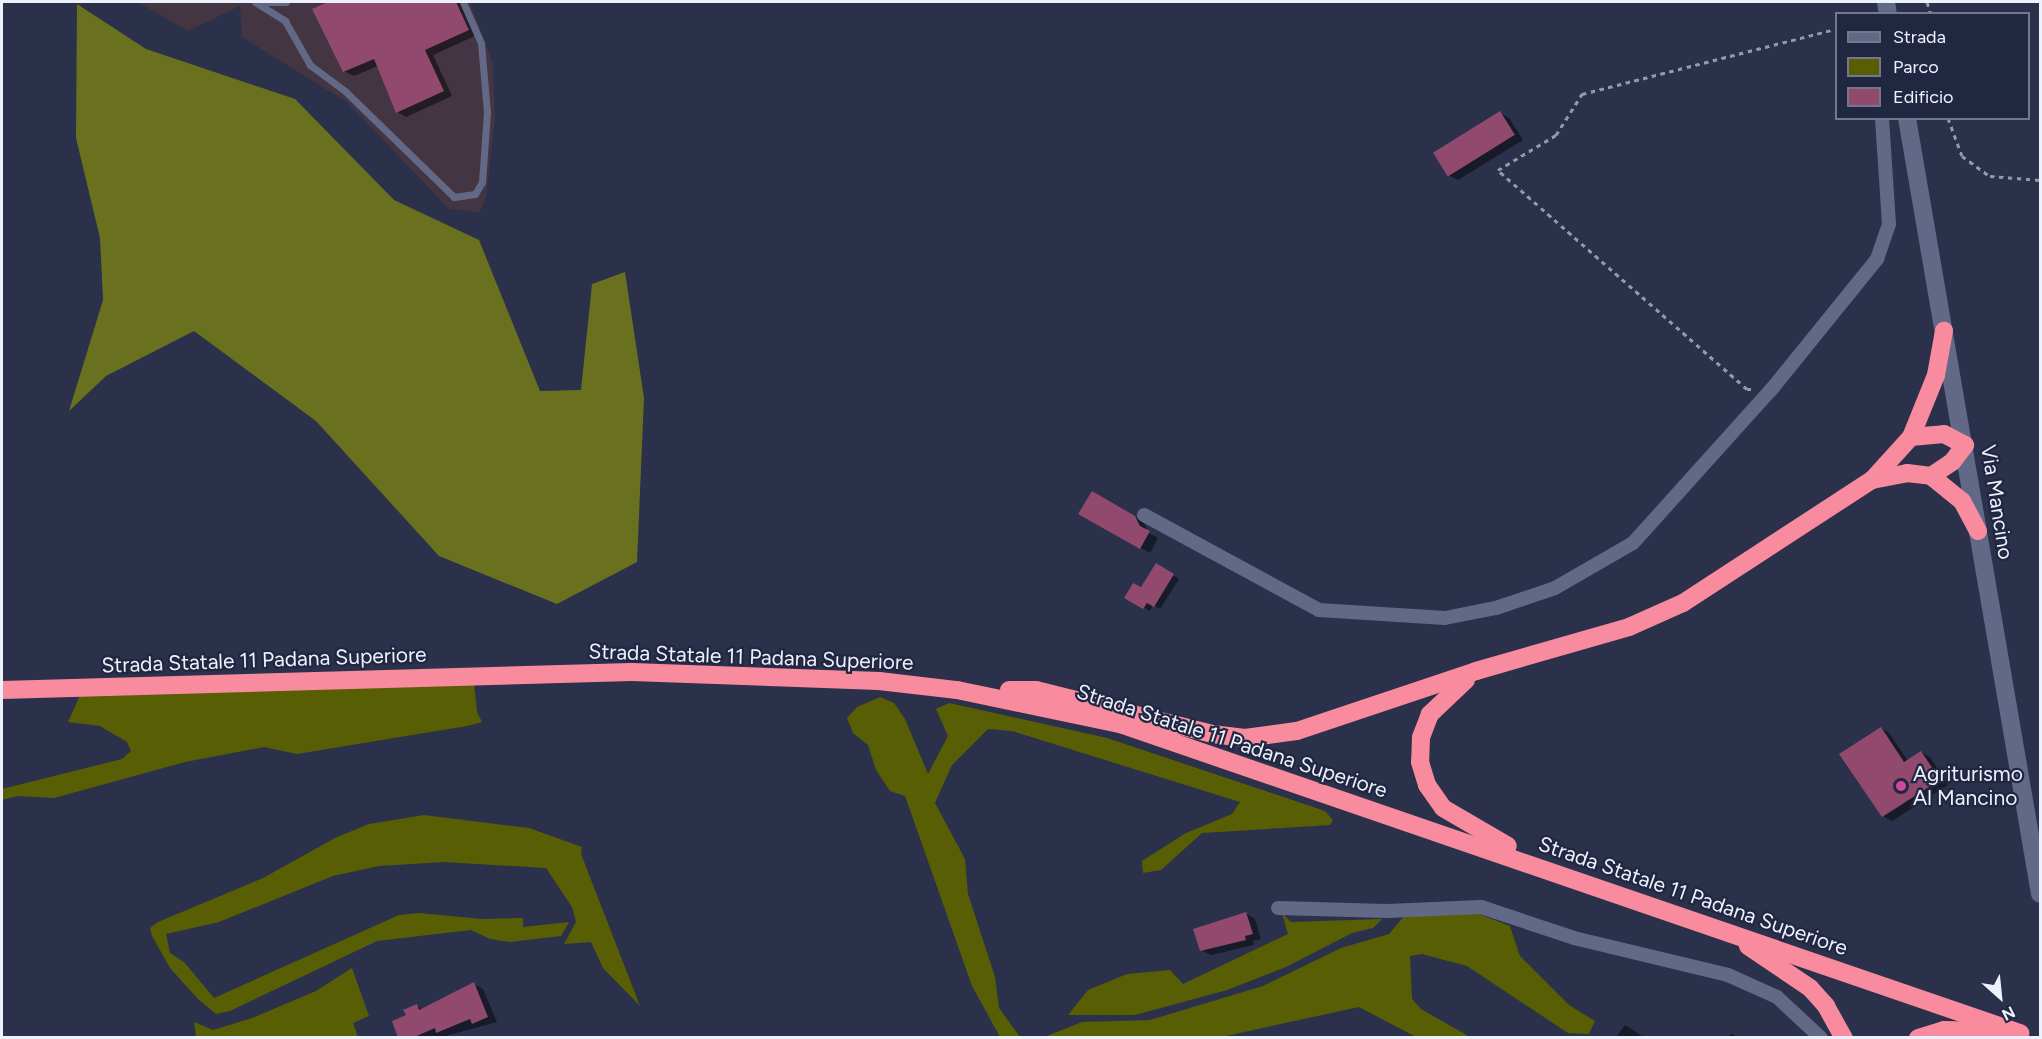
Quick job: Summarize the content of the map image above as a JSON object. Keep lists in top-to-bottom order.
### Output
{
  "streets": {
    "highway": ["Strada Statale 11 Padana Superiore"],
    "main road": ["Via Mancino"]
  },
  "places": ["Agriturismo Al Mancino"],
  "legend": ["Strada", "Parco", "Edificio"],
  "north": "bottom right"
}
